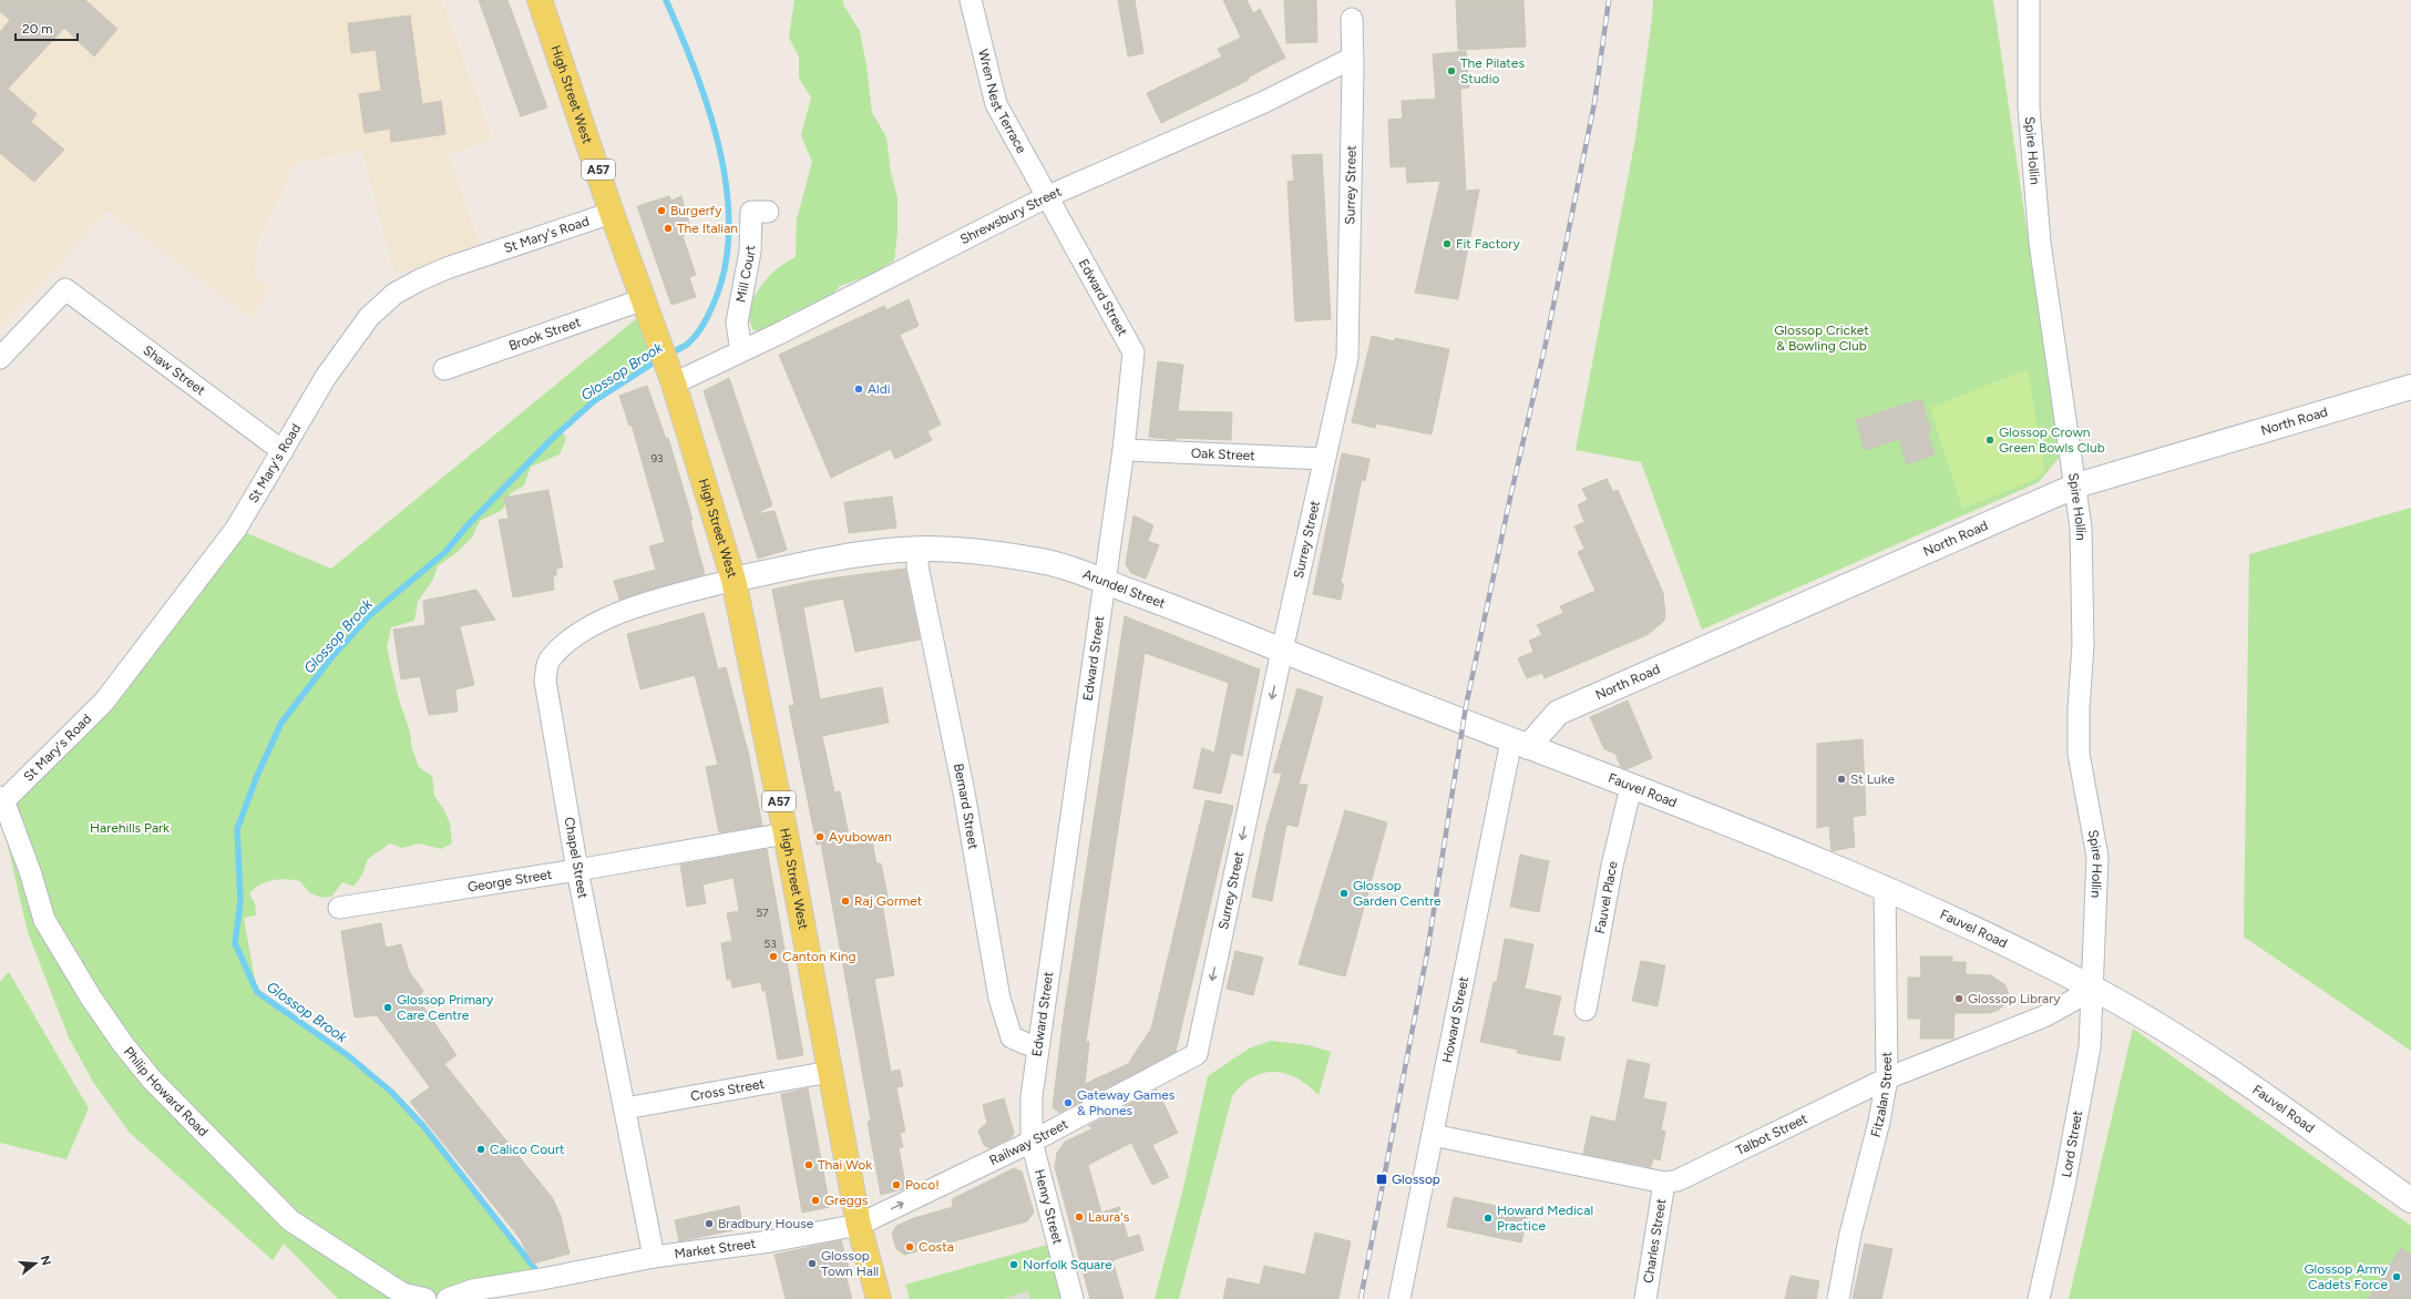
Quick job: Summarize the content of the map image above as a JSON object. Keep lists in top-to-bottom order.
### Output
{
  "streets": {
    "main road": ["High Street West", "A57"],
    "street": [
      "Wren Nest Terrace",
      "Spire Hollin",
      "Surrey Street",
      "Shrewsbury Street",
      "St Mary's Road",
      "Mill Court",
      "Edward Street",
      "Brook Street",
      "Shaw Street",
      "North Road",
      "Oak Street",
      "Arundel Street",
      "Fauvel Road",
      "Bernard Street",
      "Chapel Street",
      "George Street",
      "Fauvel Place",
      "Howard Street",
      "Philip Howard Road",
      "Cross Street",
      "Fitzalan Street",
      "Talbot Street",
      "Railway Street",
      "Lord Street",
      "Henry Street",
      "Charles Street",
      "Market Street"
    ]
  },
  "crossings": [
    ["High Street West", "Shrewsbury Street"],
    ["High Street West", "St Mary's Road"],
    ["High Street West", "Brook Street"],
    ["High Street West", "Arundel Street"],
    ["High Street West", "Chapel Street"],
    ["High Street West", "George Street"],
    ["High Street West", "Cross Street"],
    ["High Street West", "Railway Street"],
    ["High Street West", "Market Street"],
    ["Wren Nest Terrace", "Shrewsbury Street"],
    ["Wren Nest Terrace", "Edward Street"],
    ["Spire Hollin", "North Road"],
    ["Spire Hollin", "Fauvel Road"],
    ["Spire Hollin", "Talbot Street"],
    ["Spire Hollin", "Lord Street"],
    ["Surrey Street", "Shrewsbury Street"],
    ["Surrey Street", "Oak Street"],
    ["Surrey Street", "Arundel Street"],
    ["Surrey Street", "Railway Street"],
    ["Shrewsbury Street", "Mill Court"],
    ["Shrewsbury Street", "Edward Street"],
    ["St Mary's Road", "Shaw Street"],
    ["St Mary's Road", "Philip Howard Road"],
    ["Edward Street", "Oak Street"],
    ["Edward Street", "Arundel Street"],
    ["Edward Street", "Bernard Street"],
    ["Edward Street", "Railway Street"],
    ["Edward Street", "Henry Street"],
    ["North Road", "Arundel Street"],
    ["North Road", "Fauvel Road"],
    ["North Road", "Howard Street"],
    ["Arundel Street", "Fauvel Road"],
    ["Arundel Street", "Bernard Street"],
    ["Arundel Street", "Chapel Street"],
    ["Arundel Street", "Howard Street"],
    ["Fauvel Road", "Fauvel Place"],
    ["Fauvel Road", "Howard Street"],
    ["Fauvel Road", "Fitzalan Street"],
    ["Fauvel Road", "Talbot Street"],
    ["Fauvel Road", "Lord Street"],
    ["Chapel Street", "George Street"],
    ["Chapel Street", "Cross Street"],
    ["Chapel Street", "Market Street"],
    ["Howard Street", "Talbot Street"],
    ["Fitzalan Street", "Talbot Street"],
    ["Talbot Street", "Lord Street"],
    ["Talbot Street", "Charles Street"],
    ["Railway Street", "Henry Street"],
    ["Railway Street", "Market Street"]
  ],
  "one_way": ["Surrey Street", "Railway Street"],
  "water": ["Glossop Brook"],
  "parks": ["Glossop Cricket & Bowling Club", "Harehills Park"],
  "places": {
    "other": [
      "The Pilates Studio",
      "Burgerfy",
      "The Italian",
      "Fit Factory",
      "Aldi",
      "Glossop Crown Green Bowls Club",
      "St Luke",
      "Ayubowan",
      "Glossop Garden Centre",
      "Raj Gormet",
      "Canton King",
      "Glossop Library",
      "Glossop Primary Care Centre",
      "Gateway Games & Phones",
      "Calico Court",
      "Thai Wok",
      "Poco!",
      "Greggs",
      "Laura's",
      "Howard Medical Practice",
      "Bradbury House",
      "Costa",
      "Glossop Town Hall",
      "Norfolk Square",
      "Glossop Army Cadets Force"
    ],
    "transit": ["Glossop"]
  },
  "house_numbers": ["93", "57", "53"],
  "scale_bar": "20 m",
  "north": "right"
}
